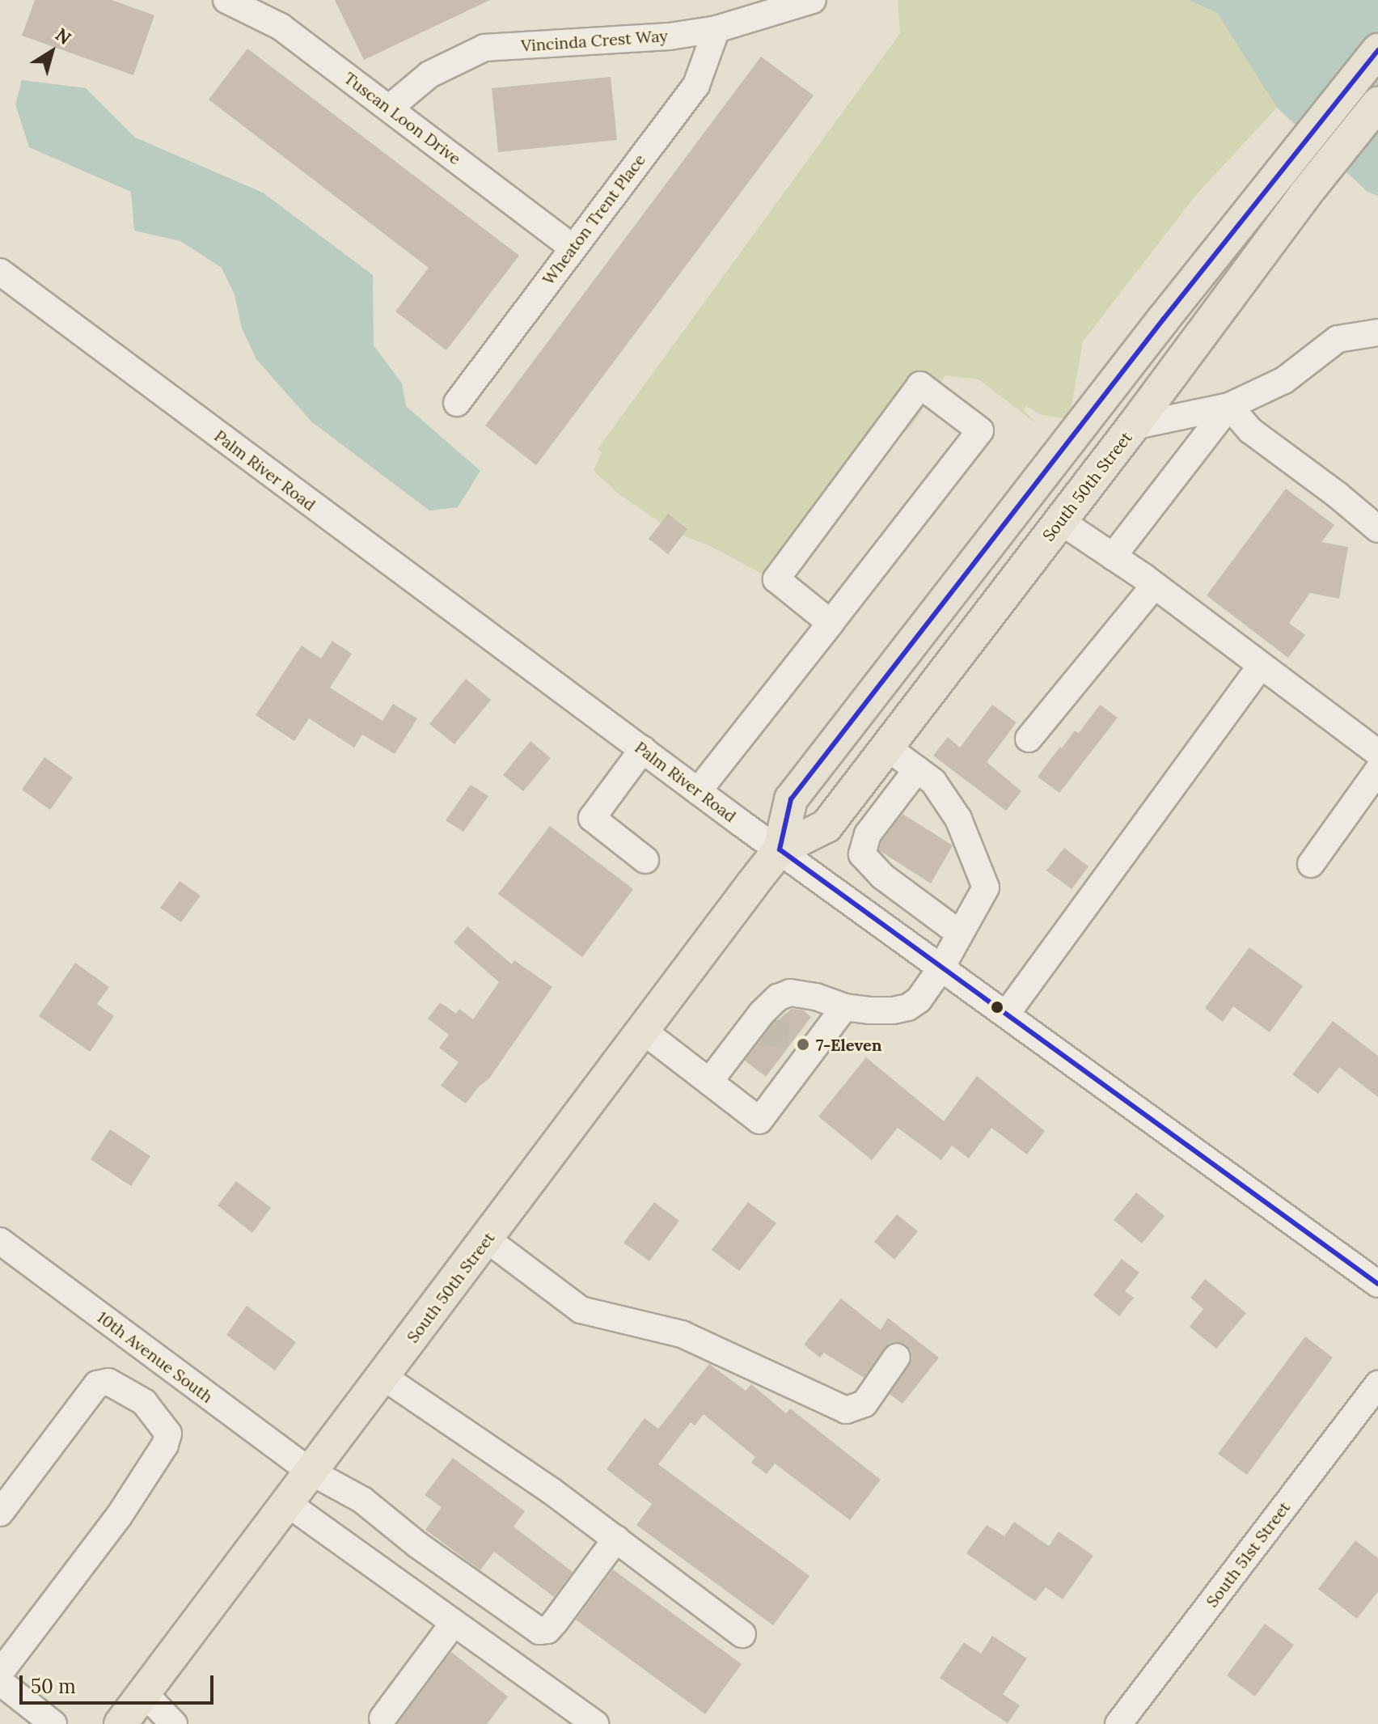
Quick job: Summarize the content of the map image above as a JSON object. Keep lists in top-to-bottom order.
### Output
{
  "streets": {
    "main road": ["South 50th Street"],
    "street": [
      "Vincinda Crest Way",
      "Tuscan Loon Drive",
      "Wheaton Trent Place",
      "Palm River Road",
      "10th Avenue South",
      "South 51st Street"
    ]
  },
  "crossings": [
    ["Vincinda Crest Way", "Tuscan Loon Drive"],
    ["Vincinda Crest Way", "Wheaton Trent Place"],
    ["Tuscan Loon Drive", "Wheaton Trent Place"],
    ["Palm River Road", "South 50th Street"],
    ["South 50th Street", "10th Avenue South"]
  ],
  "places": ["7-Eleven"],
  "scale_bar": "50 m",
  "north": "top right"
}
